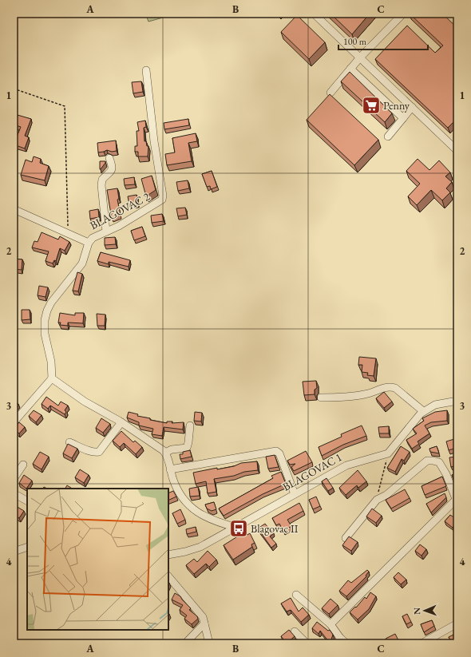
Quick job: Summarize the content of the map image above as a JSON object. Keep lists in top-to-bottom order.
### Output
{
  "streets": {
    "street": ["BLAGOVAC 2", "BLAGOVAC 1"]
  },
  "places": {
    "supermarket": ["Penny"],
    "bus stop": ["Blagovac II"]
  },
  "scale_bar": "100 m",
  "north": "left",
  "grid": {
    "columns": ["A", "B", "C"],
    "rows": [
      "1",
      "2",
      "3",
      "4"
    ]
  }
}
